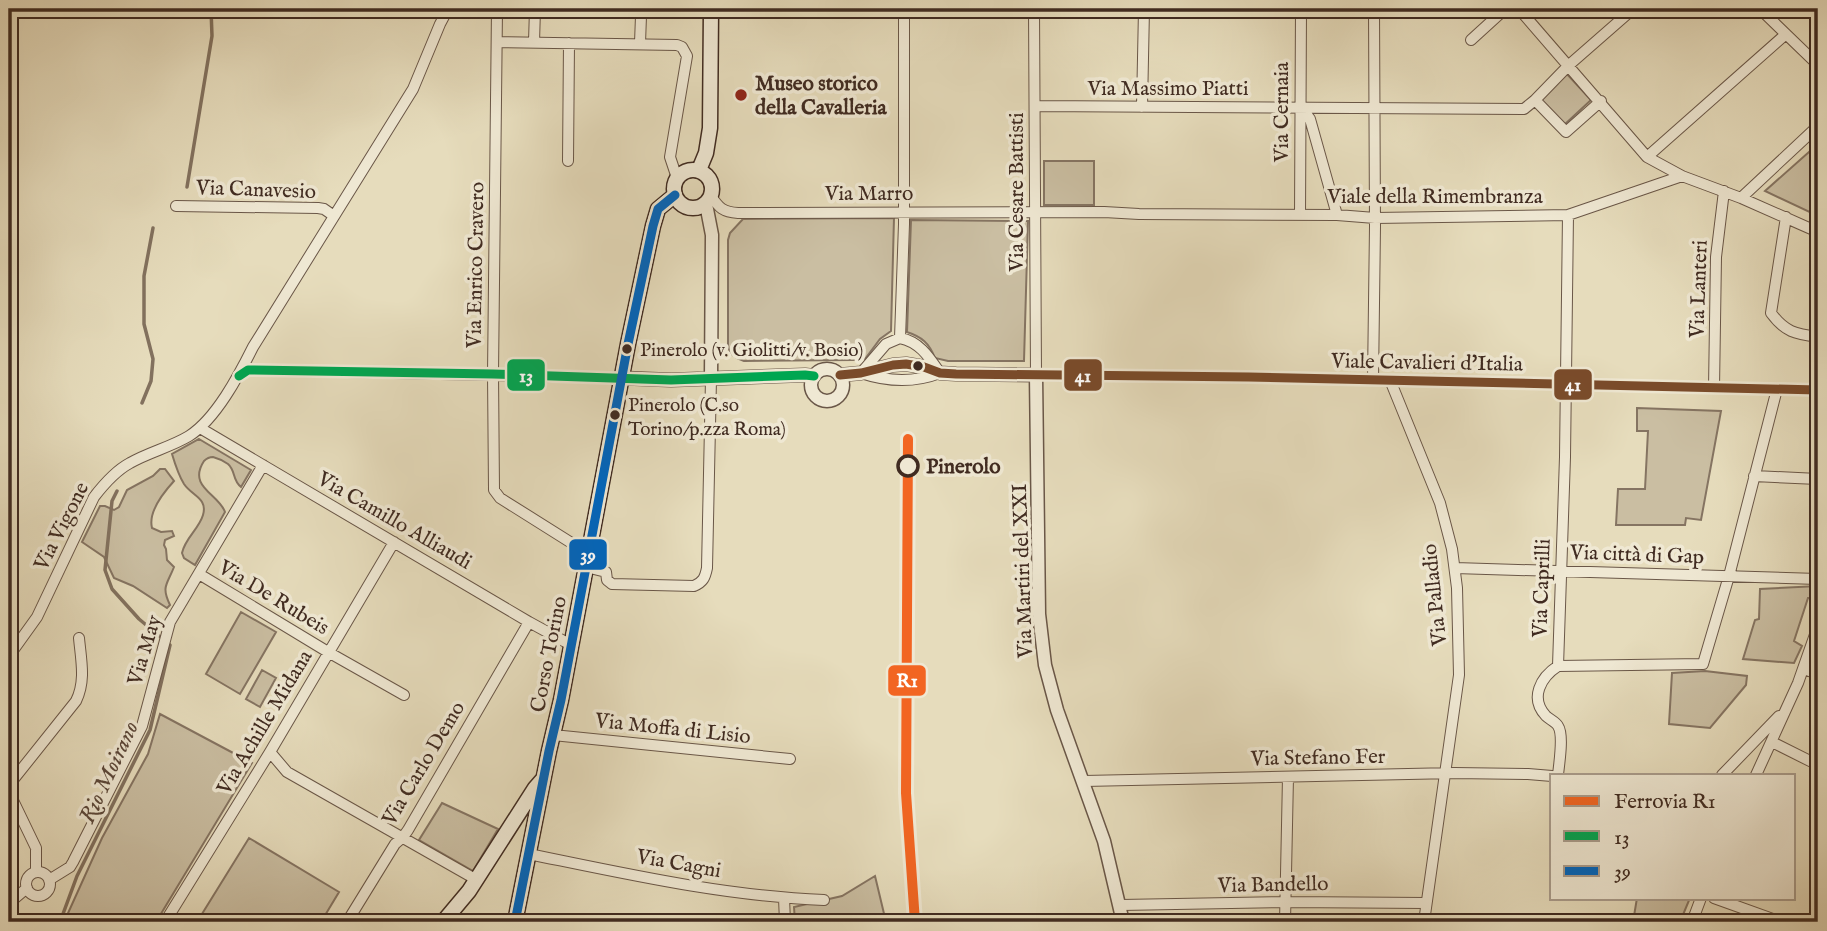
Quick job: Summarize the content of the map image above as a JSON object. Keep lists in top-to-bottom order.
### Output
{
  "streets": {
    "main road": ["Corso Torino"],
    "street": [
      "Via Massimo Piatti",
      "Via Cernaia",
      "Via Canavesio",
      "Via Cesare Battisti",
      "Via Marro",
      "Viale della Rimembranza",
      "Via Enrico Cravero",
      "Via Lanteri",
      "Viale Cavalieri d'Italia",
      "Via Camillo Alliaudi",
      "Via Vigone",
      "Via città di Gap",
      "Via Martiri del XXI",
      "Via Caprilli",
      "Via Palladio",
      "Via De Rubeis",
      "Via May",
      "Via Achille Midana",
      "Via Moffa di Lisio",
      "Via Stefano Fer",
      "Via Carlo Demo",
      "Via Cagni",
      "Via Bandello"
    ]
  },
  "crossings": [
    ["Via Massimo Piatti", "Via Cernaia"],
    ["Via Massimo Piatti", "Via Cesare Battisti"],
    ["Via Cernaia", "Viale della Rimembranza"],
    ["Via Canavesio", "Via Vigone"],
    ["Via Cesare Battisti", "Via Marro"],
    ["Via Cesare Battisti", "Viale della Rimembranza"],
    ["Via Cesare Battisti", "Viale Cavalieri d'Italia"],
    ["Via Cesare Battisti", "Via Martiri del XXI"],
    ["Via Marro", "Viale della Rimembranza"],
    ["Via Marro", "Corso Torino"],
    ["Viale della Rimembranza", "Via Caprilli"],
    ["Via Enrico Cravero", "Corso Torino"],
    ["Via Lanteri", "Viale Cavalieri d'Italia"],
    ["Viale Cavalieri d'Italia", "Via Martiri del XXI"],
    ["Viale Cavalieri d'Italia", "Via Caprilli"],
    ["Viale Cavalieri d'Italia", "Via Palladio"],
    ["Via Camillo Alliaudi", "Via Vigone"],
    ["Via Camillo Alliaudi", "Via De Rubeis"],
    ["Via Camillo Alliaudi", "Corso Torino"],
    ["Via Camillo Alliaudi", "Via Achille Midana"],
    ["Via Camillo Alliaudi", "Via Carlo Demo"],
    ["Via città di Gap", "Via Caprilli"],
    ["Via città di Gap", "Via Palladio"],
    ["Via Martiri del XXI", "Via Stefano Fer"],
    ["Via Martiri del XXI", "Via Bandello"],
    ["Via Palladio", "Via Stefano Fer"],
    ["Via Palladio", "Via Bandello"],
    ["Via De Rubeis", "Via May"],
    ["Via De Rubeis", "Via Achille Midana"],
    ["Corso Torino", "Via Moffa di Lisio"],
    ["Corso Torino", "Via Cagni"]
  ],
  "water": ["Rio Moirano"],
  "places": [
    "Museo storico della Cavalleria",
    "Pinerolo (v. Giolitti/v. Bosio)",
    "Pinerolo (C.so Torino/p.zza Roma)",
    "Pinerolo"
  ],
  "lines": [
    "transit line 39",
    "transit line 41",
    "transit line 13",
    "rail line R1"
  ],
  "legend": ["Ferrovia R1", "13", "39"]
}
